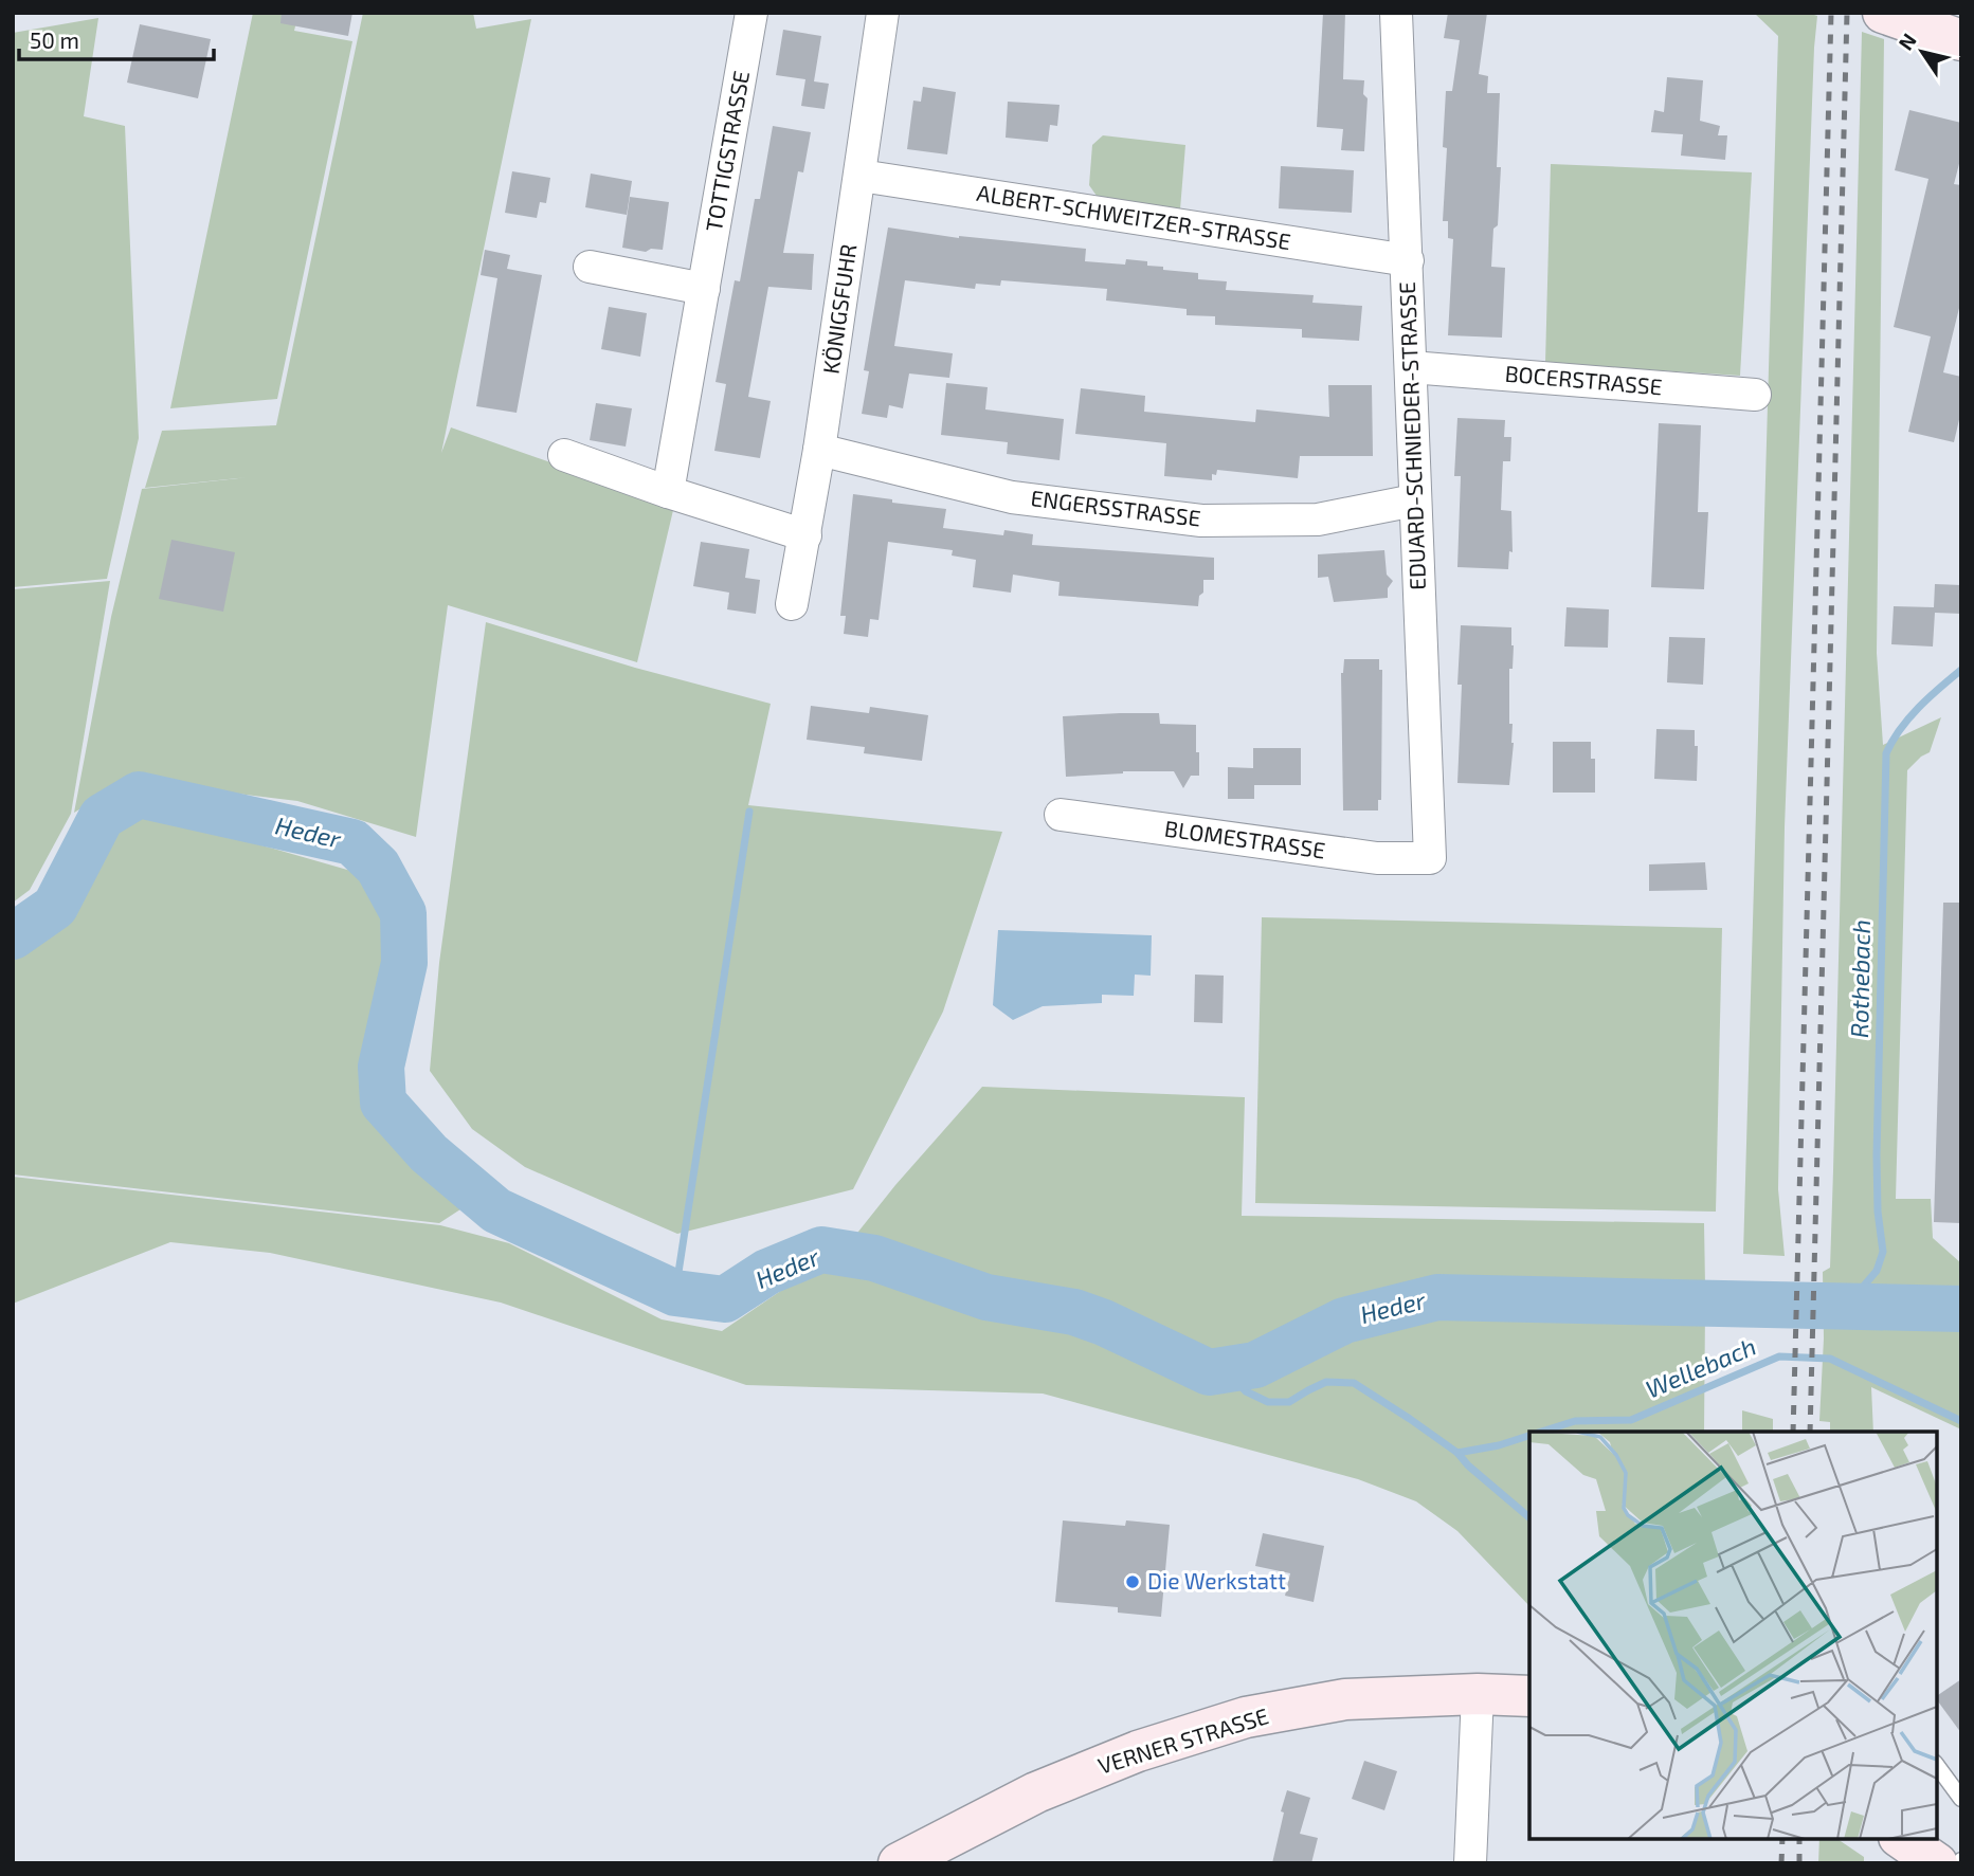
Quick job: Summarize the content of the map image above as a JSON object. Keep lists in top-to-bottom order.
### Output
{
  "streets": {
    "main road": ["VERNER STRASSE"],
    "street": [
      "TOTTIGSTRASSE",
      "ALBERT-SCHWEITZER-STRASSE",
      "KÖNIGSFUHR",
      "BOCERSTRASSE",
      "EDUARD-SCHNIEDER-STRASSE",
      "ENGERSSTRASSE",
      "BLOMESTRASSE"
    ]
  },
  "crossings": [
    ["ALBERT-SCHWEITZER-STRASSE", "KÖNIGSFUHR"],
    ["ALBERT-SCHWEITZER-STRASSE", "EDUARD-SCHNIEDER-STRASSE"],
    ["KÖNIGSFUHR", "ENGERSSTRASSE"],
    ["BOCERSTRASSE", "EDUARD-SCHNIEDER-STRASSE"],
    ["EDUARD-SCHNIEDER-STRASSE", "ENGERSSTRASSE"],
    ["EDUARD-SCHNIEDER-STRASSE", "BLOMESTRASSE"]
  ],
  "water": ["Heder", "Rothebach", "Wellebach"],
  "places": ["Die Werkstatt"],
  "scale_bar": "50 m",
  "north": "top left"
}
